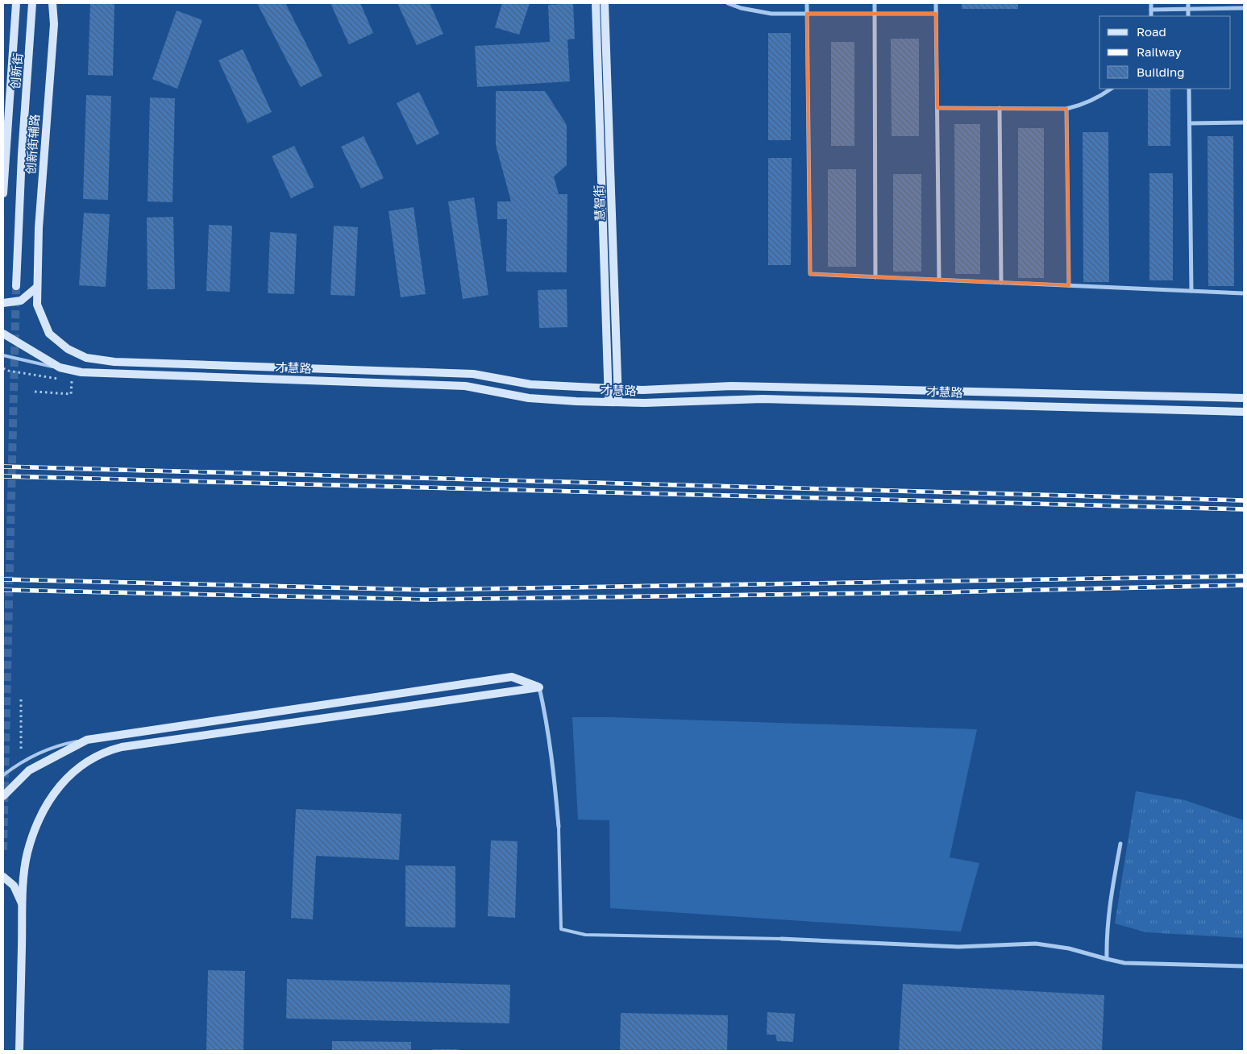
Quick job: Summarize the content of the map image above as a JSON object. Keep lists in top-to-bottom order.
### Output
{
  "streets": {
    "street": [
      "创新街",
      "创新街辅路",
      "慧智街",
      "才慧路"
    ]
  },
  "crossings": [
    ["创新街辅路", "才慧路"],
    ["慧智街", "才慧路"]
  ],
  "legend": ["Road", "Railway", "Building"]
}
